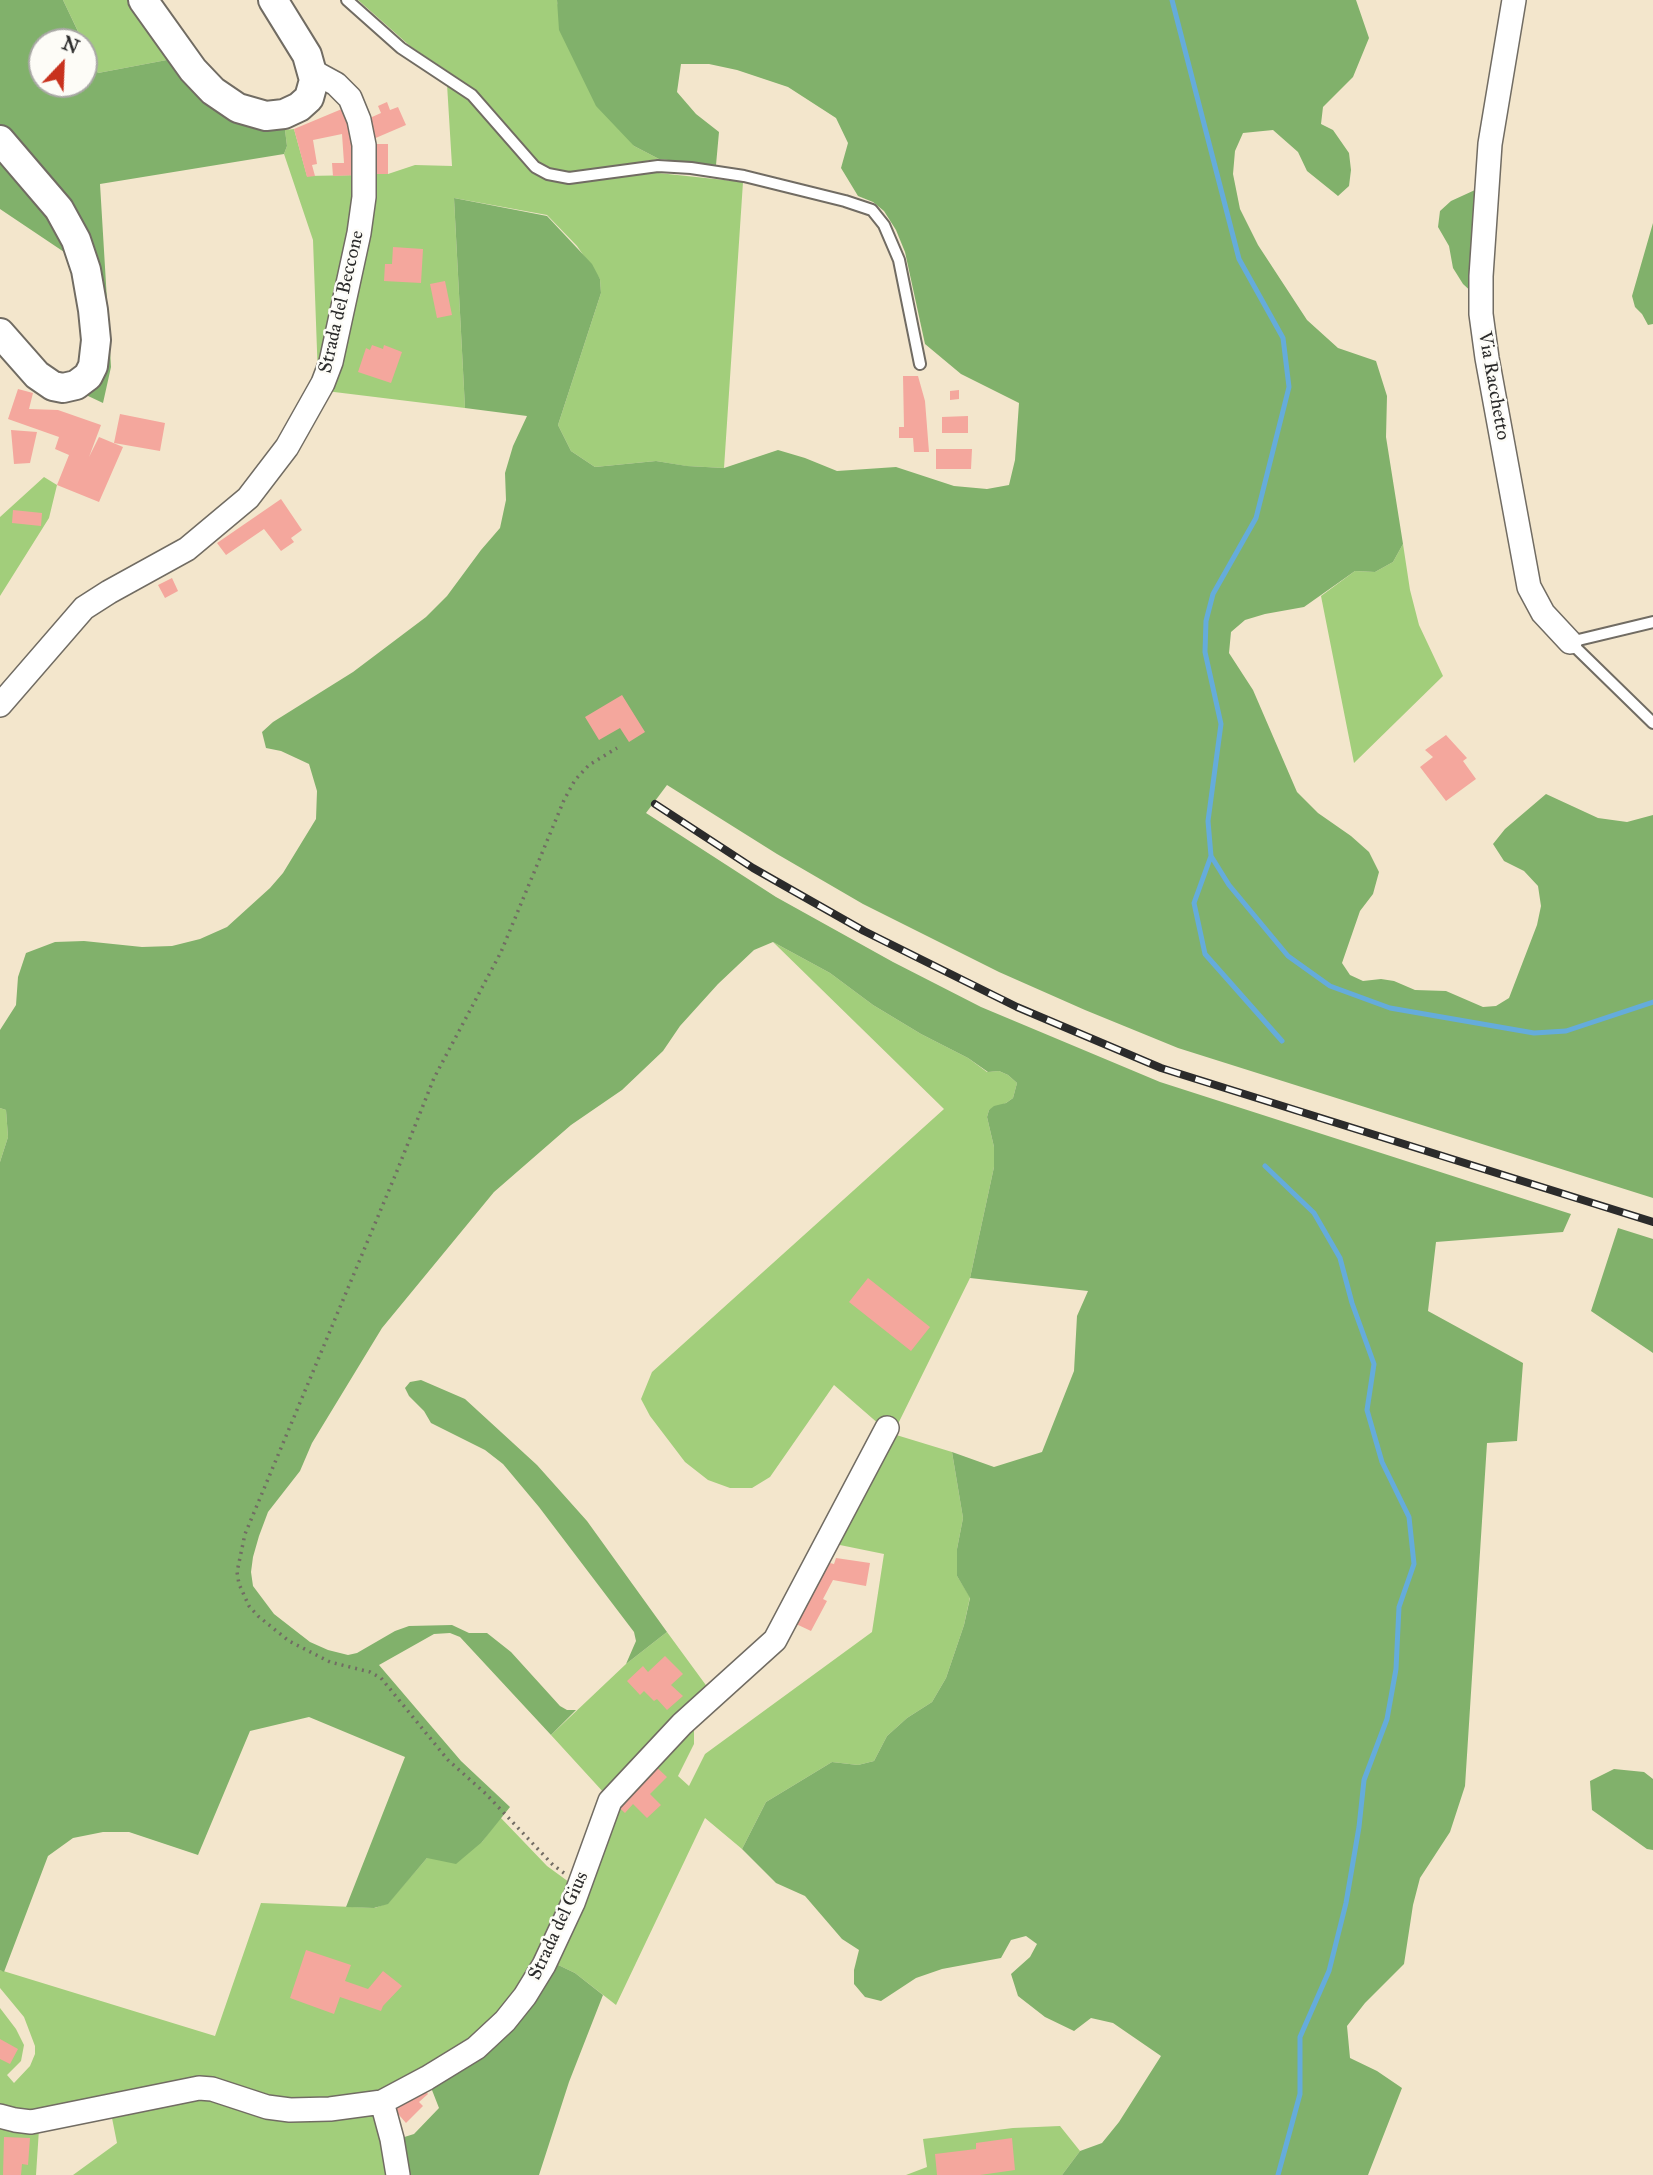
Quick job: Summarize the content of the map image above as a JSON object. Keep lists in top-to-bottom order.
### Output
{
  "streets": {
    "street": ["Strada del Beccone", "Via Racchetto", "Strada del Gius"]
  },
  "north": "top right"
}
